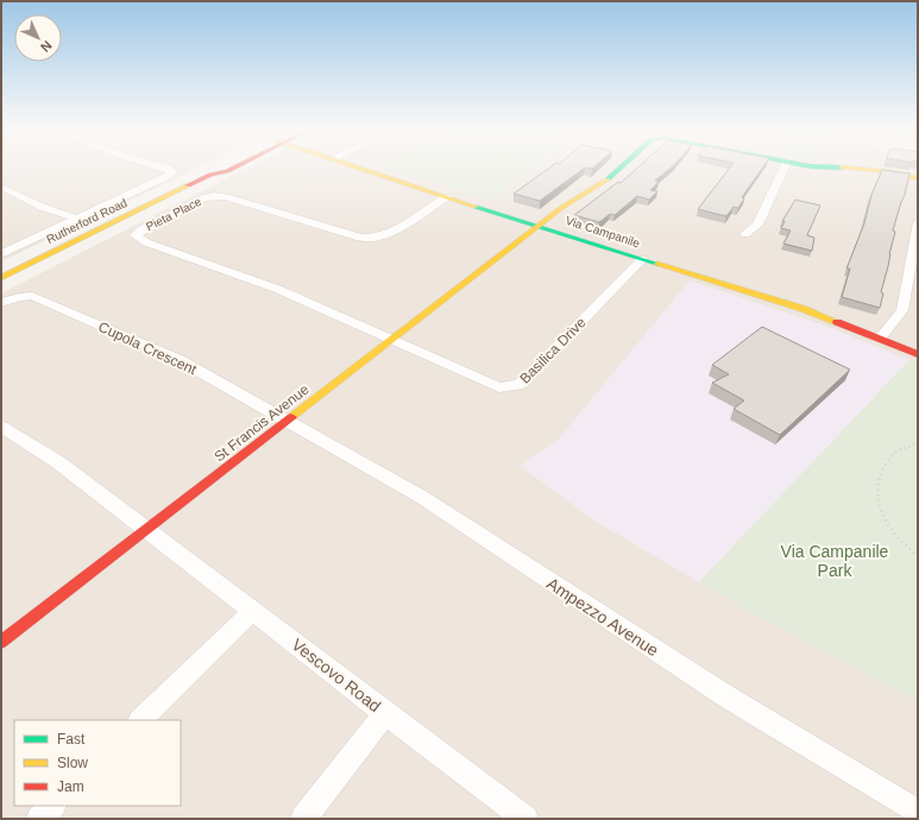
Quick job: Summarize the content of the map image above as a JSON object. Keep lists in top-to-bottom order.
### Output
{
  "streets": {
    "street": [
      "Pieta Place",
      "Rutherford Road",
      "Via Campanile",
      "Cupola Crescent",
      "Basilica Drive",
      "St Francis Avenue",
      "Ampezzo Avenue",
      "Vescovo Road"
    ]
  },
  "crossings": [
    ["Pieta Place", "Via Campanile"],
    ["Pieta Place", "Basilica Drive"],
    ["Pieta Place", "St Francis Avenue"],
    ["Via Campanile", "Basilica Drive"],
    ["Via Campanile", "St Francis Avenue"],
    ["Cupola Crescent", "St Francis Avenue"],
    ["Cupola Crescent", "Ampezzo Avenue"],
    ["Basilica Drive", "St Francis Avenue"],
    ["St Francis Avenue", "Ampezzo Avenue"],
    ["St Francis Avenue", "Vescovo Road"]
  ],
  "parks": ["Via Campanile Park"],
  "legend": ["Fast", "Slow", "Jam"],
  "north": "bottom right"
}
